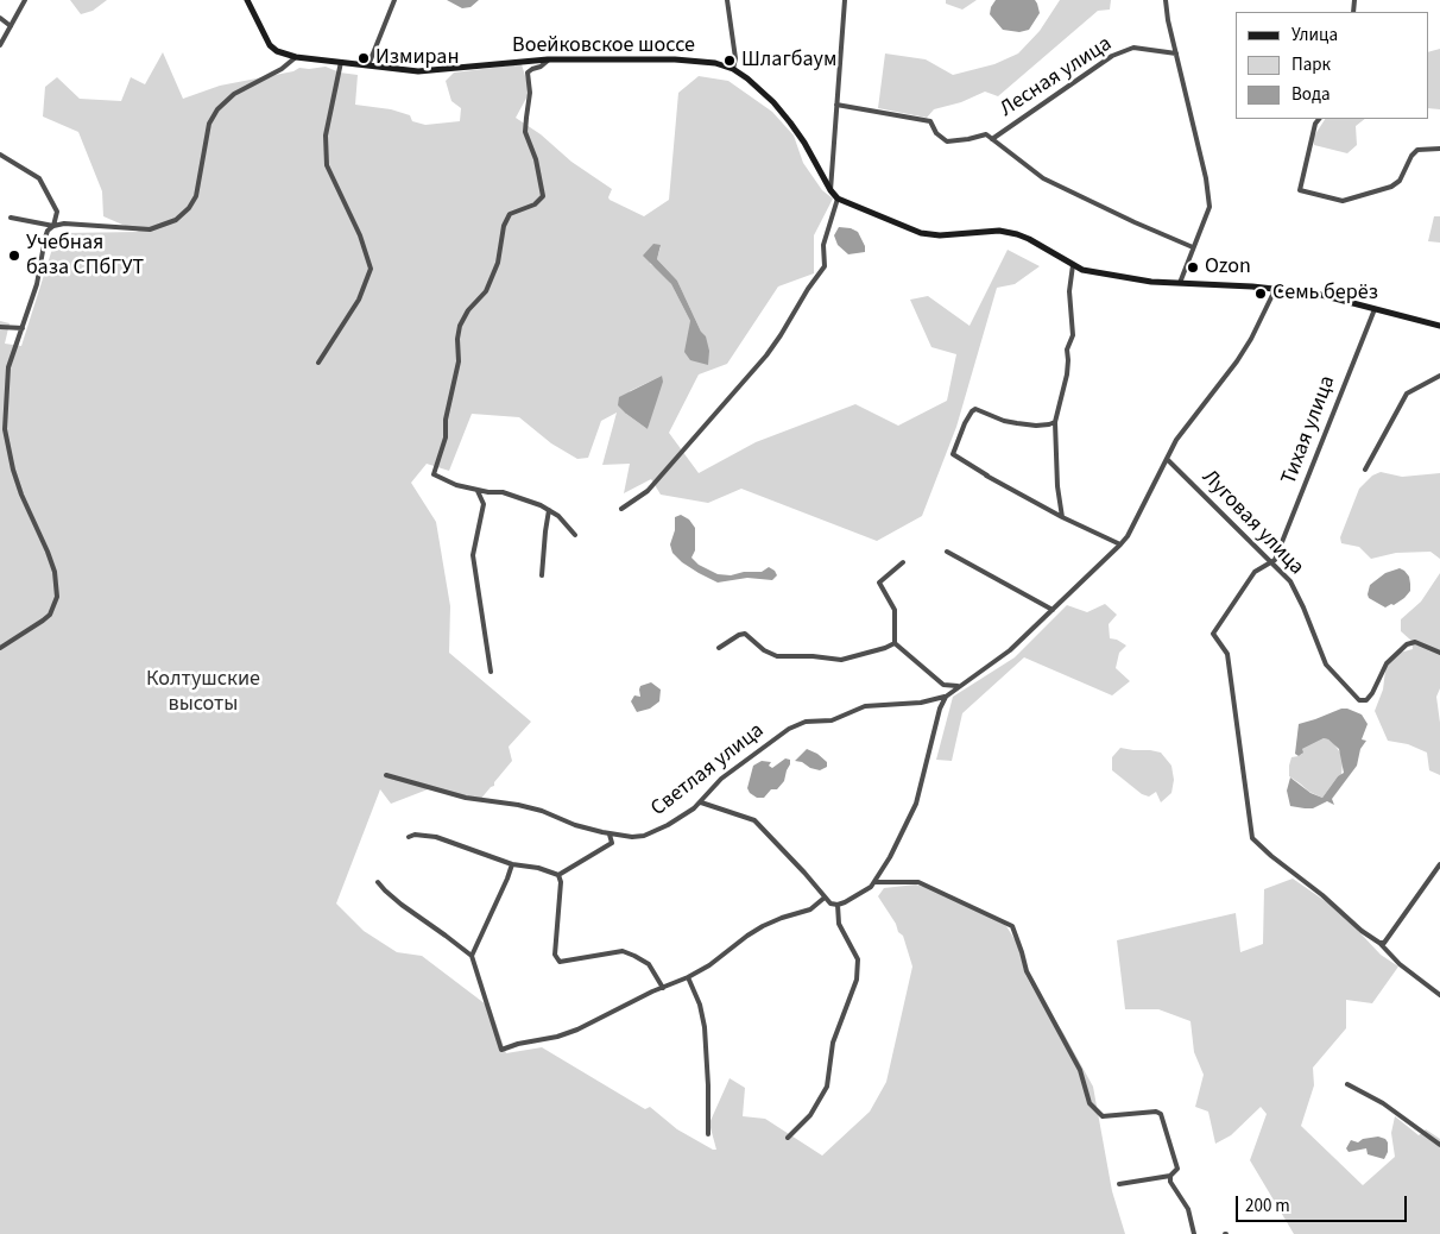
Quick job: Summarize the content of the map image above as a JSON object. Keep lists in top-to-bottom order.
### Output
{
  "streets": {
    "street": [
      "Воейковское шоссе",
      "Лесная улица",
      "Тихая улица",
      "Луговая улица",
      "Светлая улица"
    ]
  },
  "crossings": [
    ["Воейковское шоссе", "Тихая улица"],
    ["Тихая улица", "Луговая улица"]
  ],
  "parks": ["Колтушские высоты"],
  "places": [
    "Измиран",
    "Шлагбаум",
    "Учебная база СПбГУТ",
    "Ozon",
    "Семь берёз"
  ],
  "legend": ["Улица", "Парк", "Вода"],
  "scale_bar": "200 m"
}
